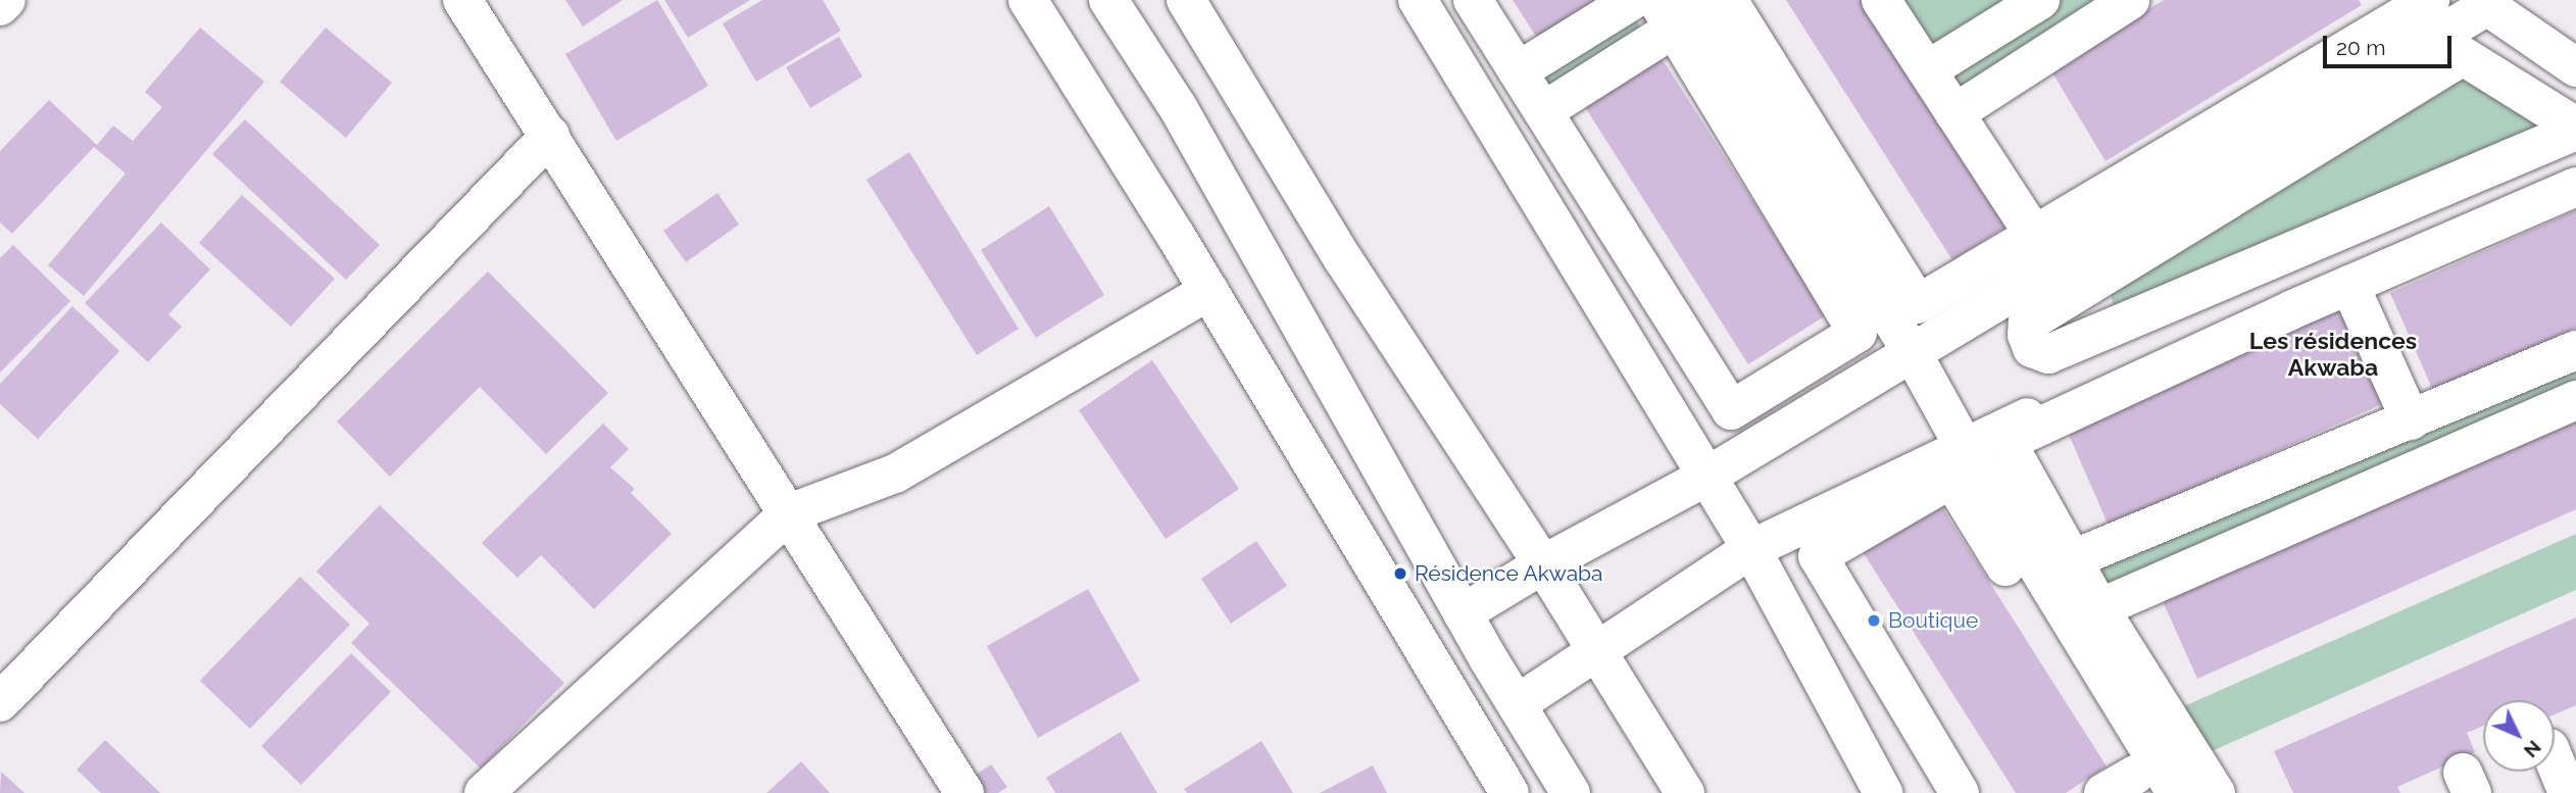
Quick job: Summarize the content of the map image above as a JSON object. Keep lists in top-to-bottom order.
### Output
{
  "districts": ["Les résidences Akwaba"],
  "places": ["Résidence Akwaba", "Boutique"],
  "scale_bar": "20 m",
  "north": "bottom right"
}
